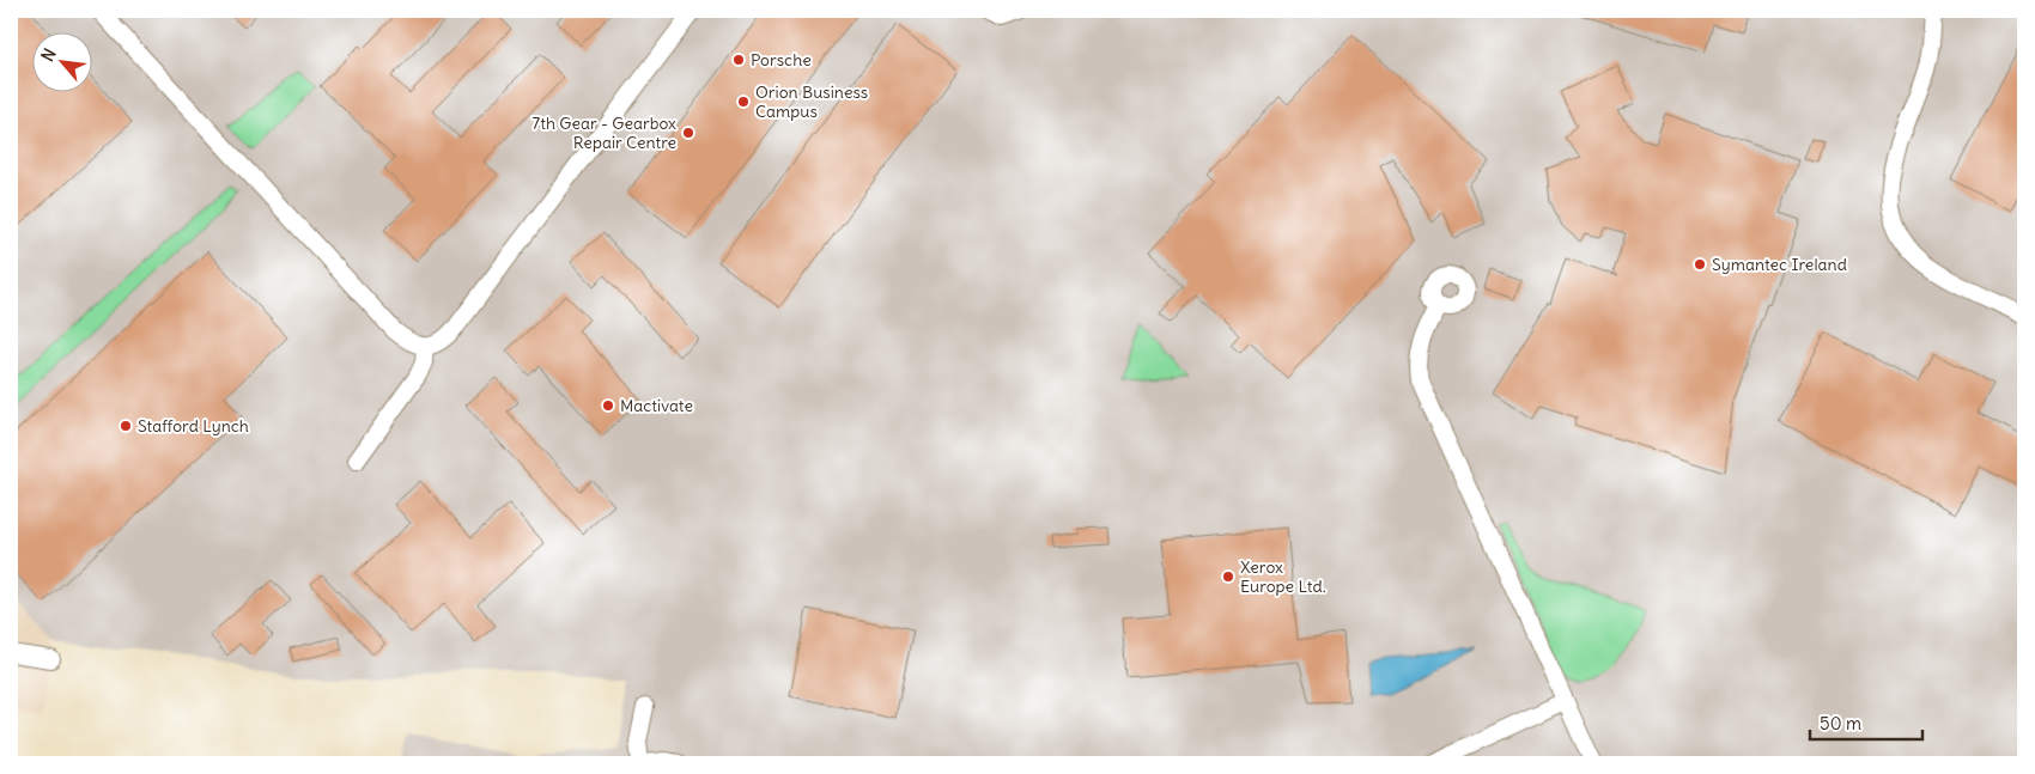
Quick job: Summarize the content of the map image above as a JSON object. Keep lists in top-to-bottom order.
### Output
{
  "places": [
    "Porsche",
    "Orion Business Campus",
    "7th Gear - Gearbox Repair Centre",
    "Symantec Ireland",
    "Mactivate",
    "Stafford Lynch",
    "Xerox Europe Ltd."
  ],
  "scale_bar": "50 m",
  "north": "top left"
}
